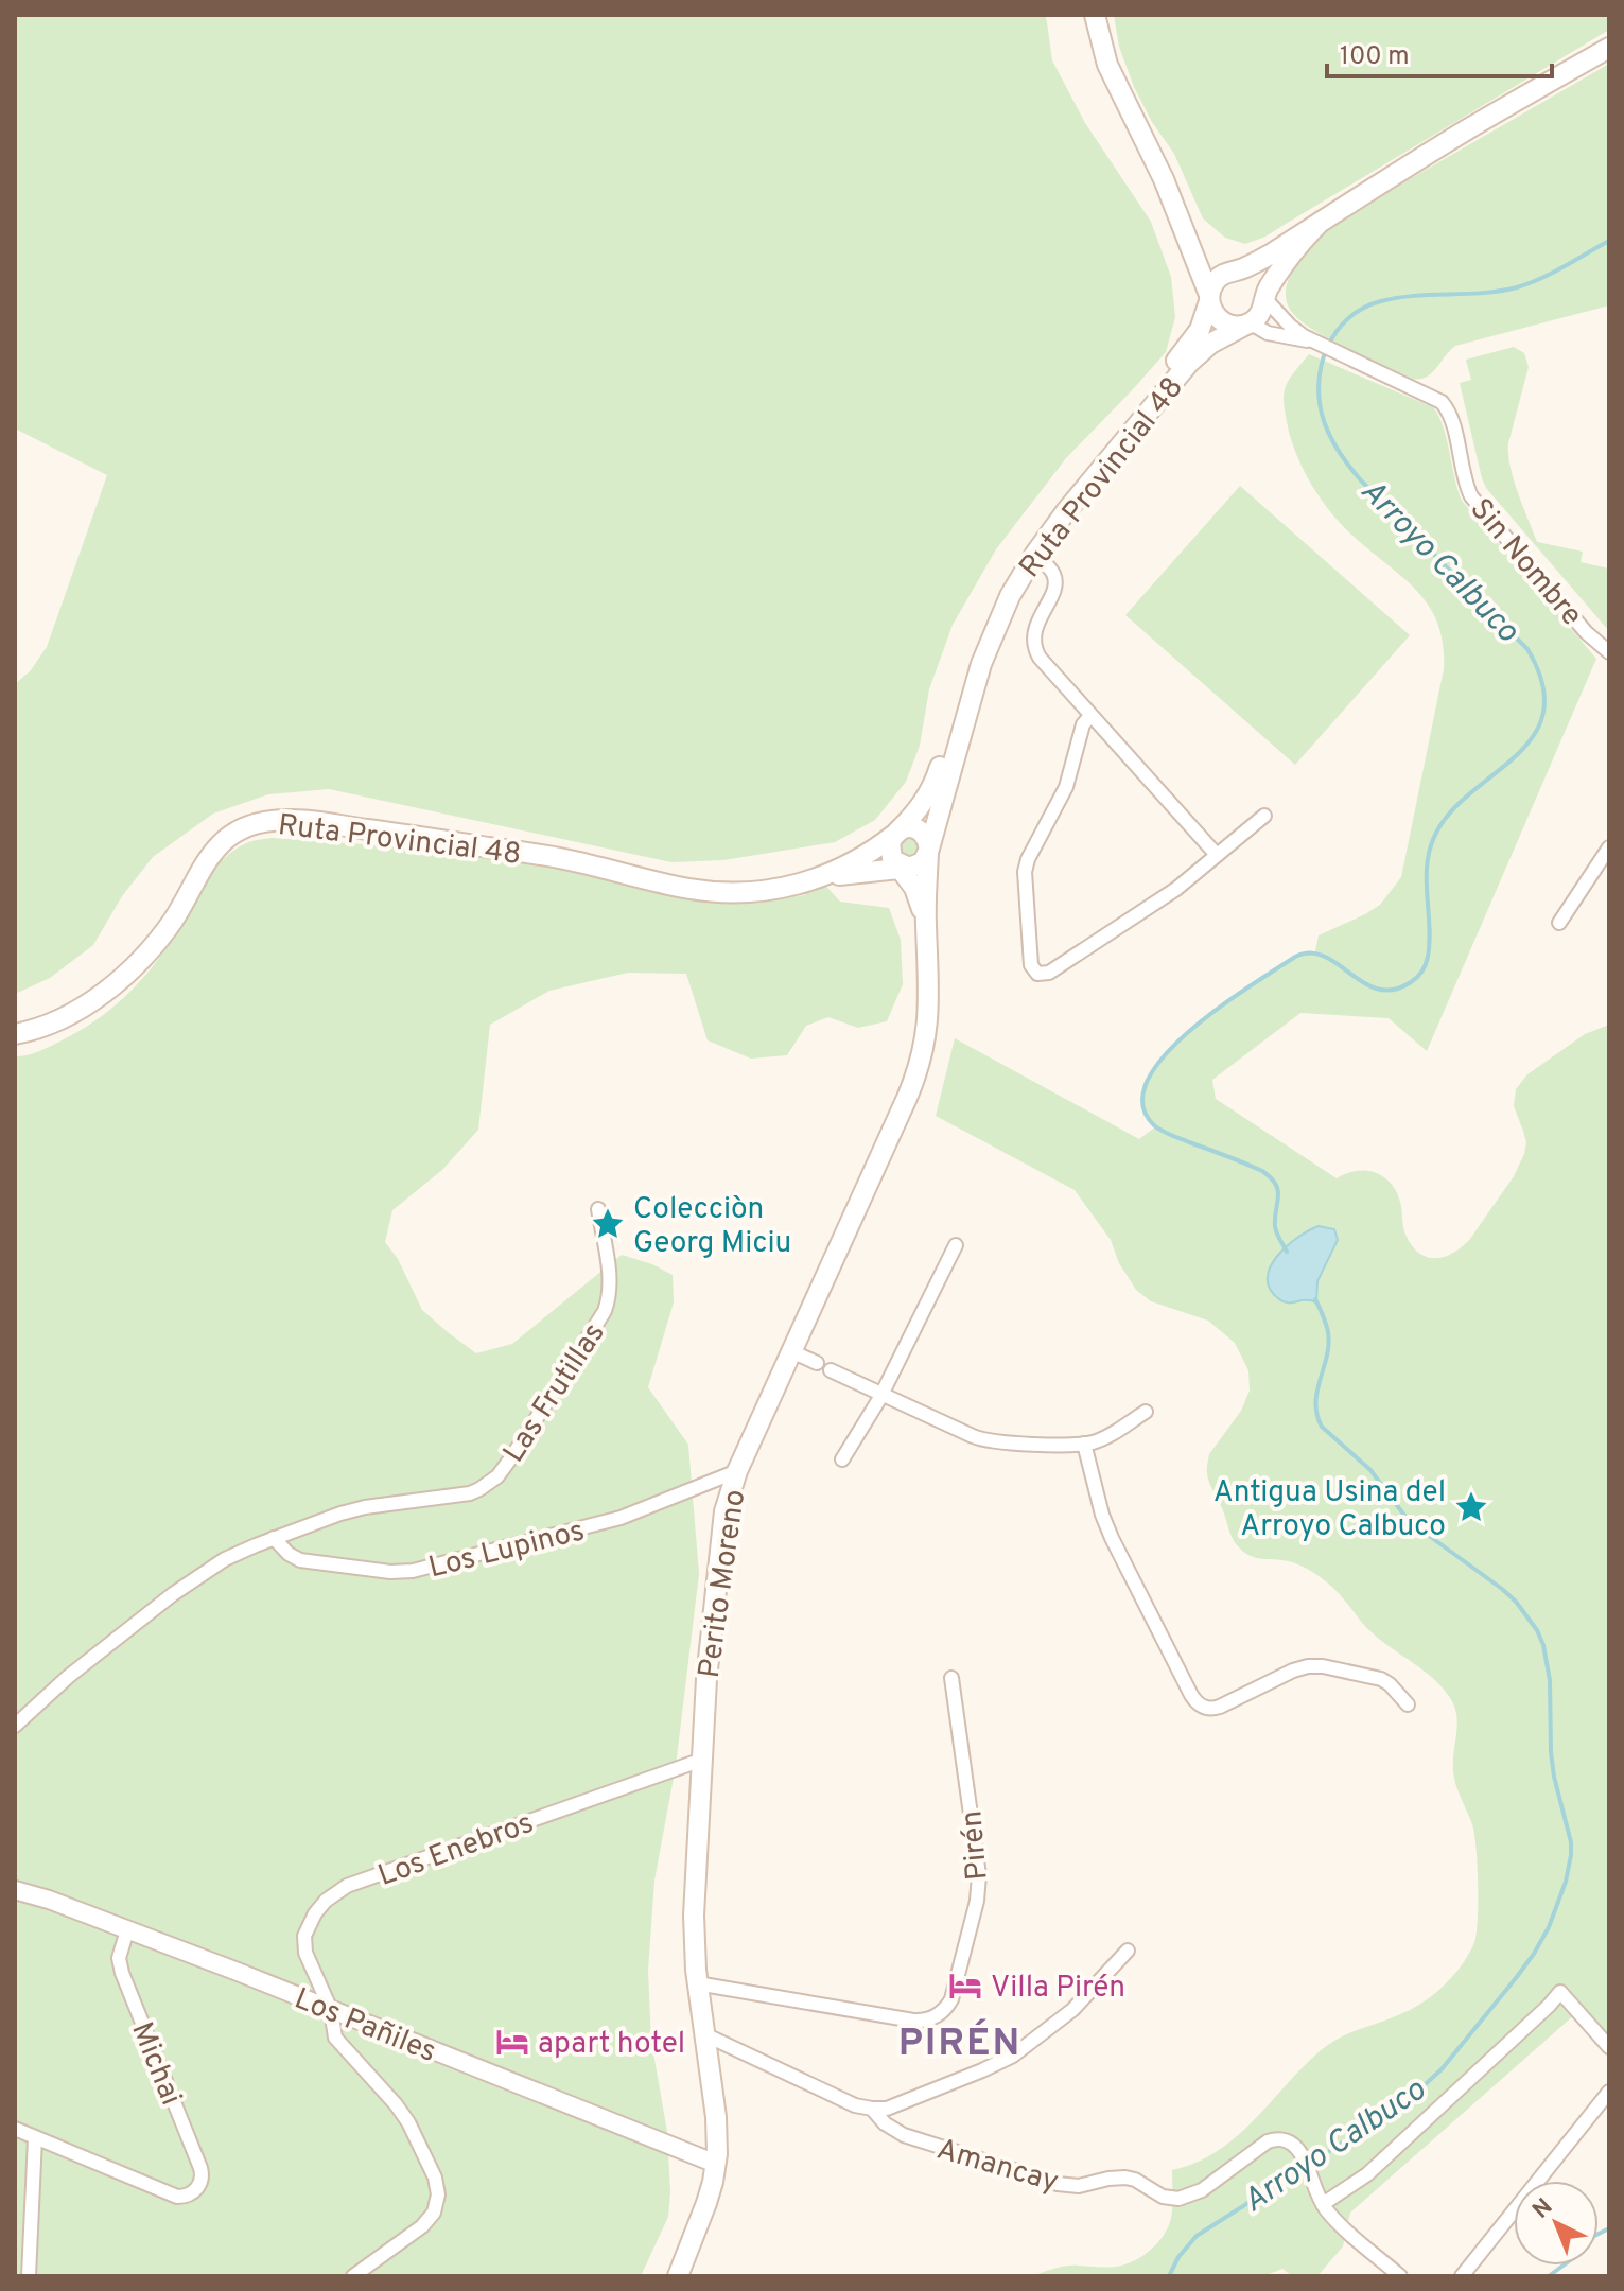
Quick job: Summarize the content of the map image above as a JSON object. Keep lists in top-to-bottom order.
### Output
{
  "streets": {
    "main road": ["Ruta Provincial 48", "Perito Moreno"],
    "street": [
      "Sin Nombre",
      "Las Frutillas",
      "Los Lupinos",
      "Pirén",
      "Los Enebros",
      "Los Pañiles",
      "Michai",
      "Amancay"
    ]
  },
  "crossings": [
    ["Ruta Provincial 48", "Sin Nombre"],
    ["Ruta Provincial 48", "Perito Moreno"],
    ["Las Frutillas", "Los Lupinos"],
    ["Los Lupinos", "Perito Moreno"],
    ["Perito Moreno", "Pirén"],
    ["Perito Moreno", "Los Enebros"],
    ["Perito Moreno", "Los Pañiles"],
    ["Los Enebros", "Los Pañiles"],
    ["Los Pañiles", "Michai"]
  ],
  "districts": ["PIRÉN"],
  "water": ["Arroyo Calbuco"],
  "places": {
    "place": ["Colecciòn Georg Miciu", "Antigua Usina del Arroyo Calbuco"],
    "hotel": ["Villa Pirén", "apart hotel"]
  },
  "scale_bar": "100 m",
  "north": "top left"
}
